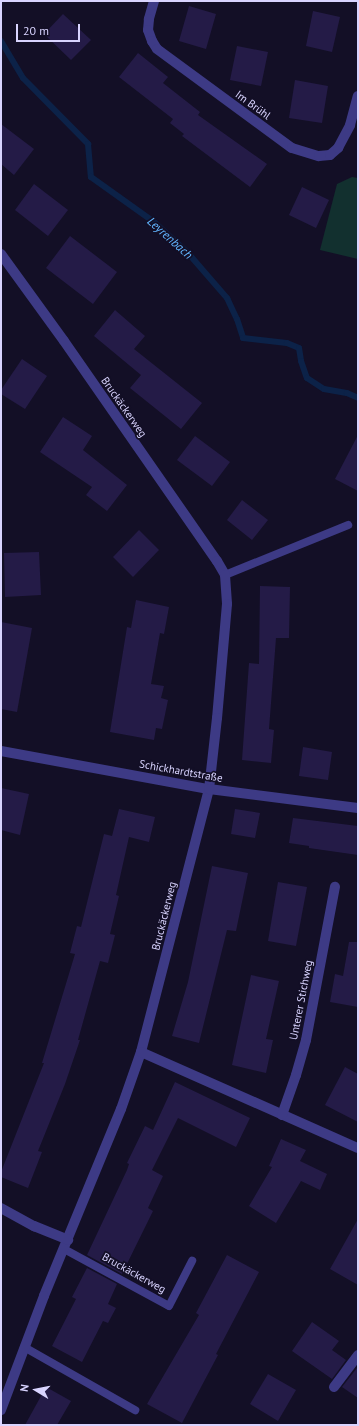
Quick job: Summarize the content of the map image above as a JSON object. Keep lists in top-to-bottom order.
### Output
{
  "streets": {
    "street": [
      "Im Brühl",
      "Bruckäckerweg",
      "Schickhardtstraße",
      "Unterer Stichweg"
    ]
  },
  "crossings": [
    ["Bruckäckerweg", "Schickhardtstraße"]
  ],
  "water": ["Leyrenbach"],
  "scale_bar": "20 m",
  "north": "left"
}
